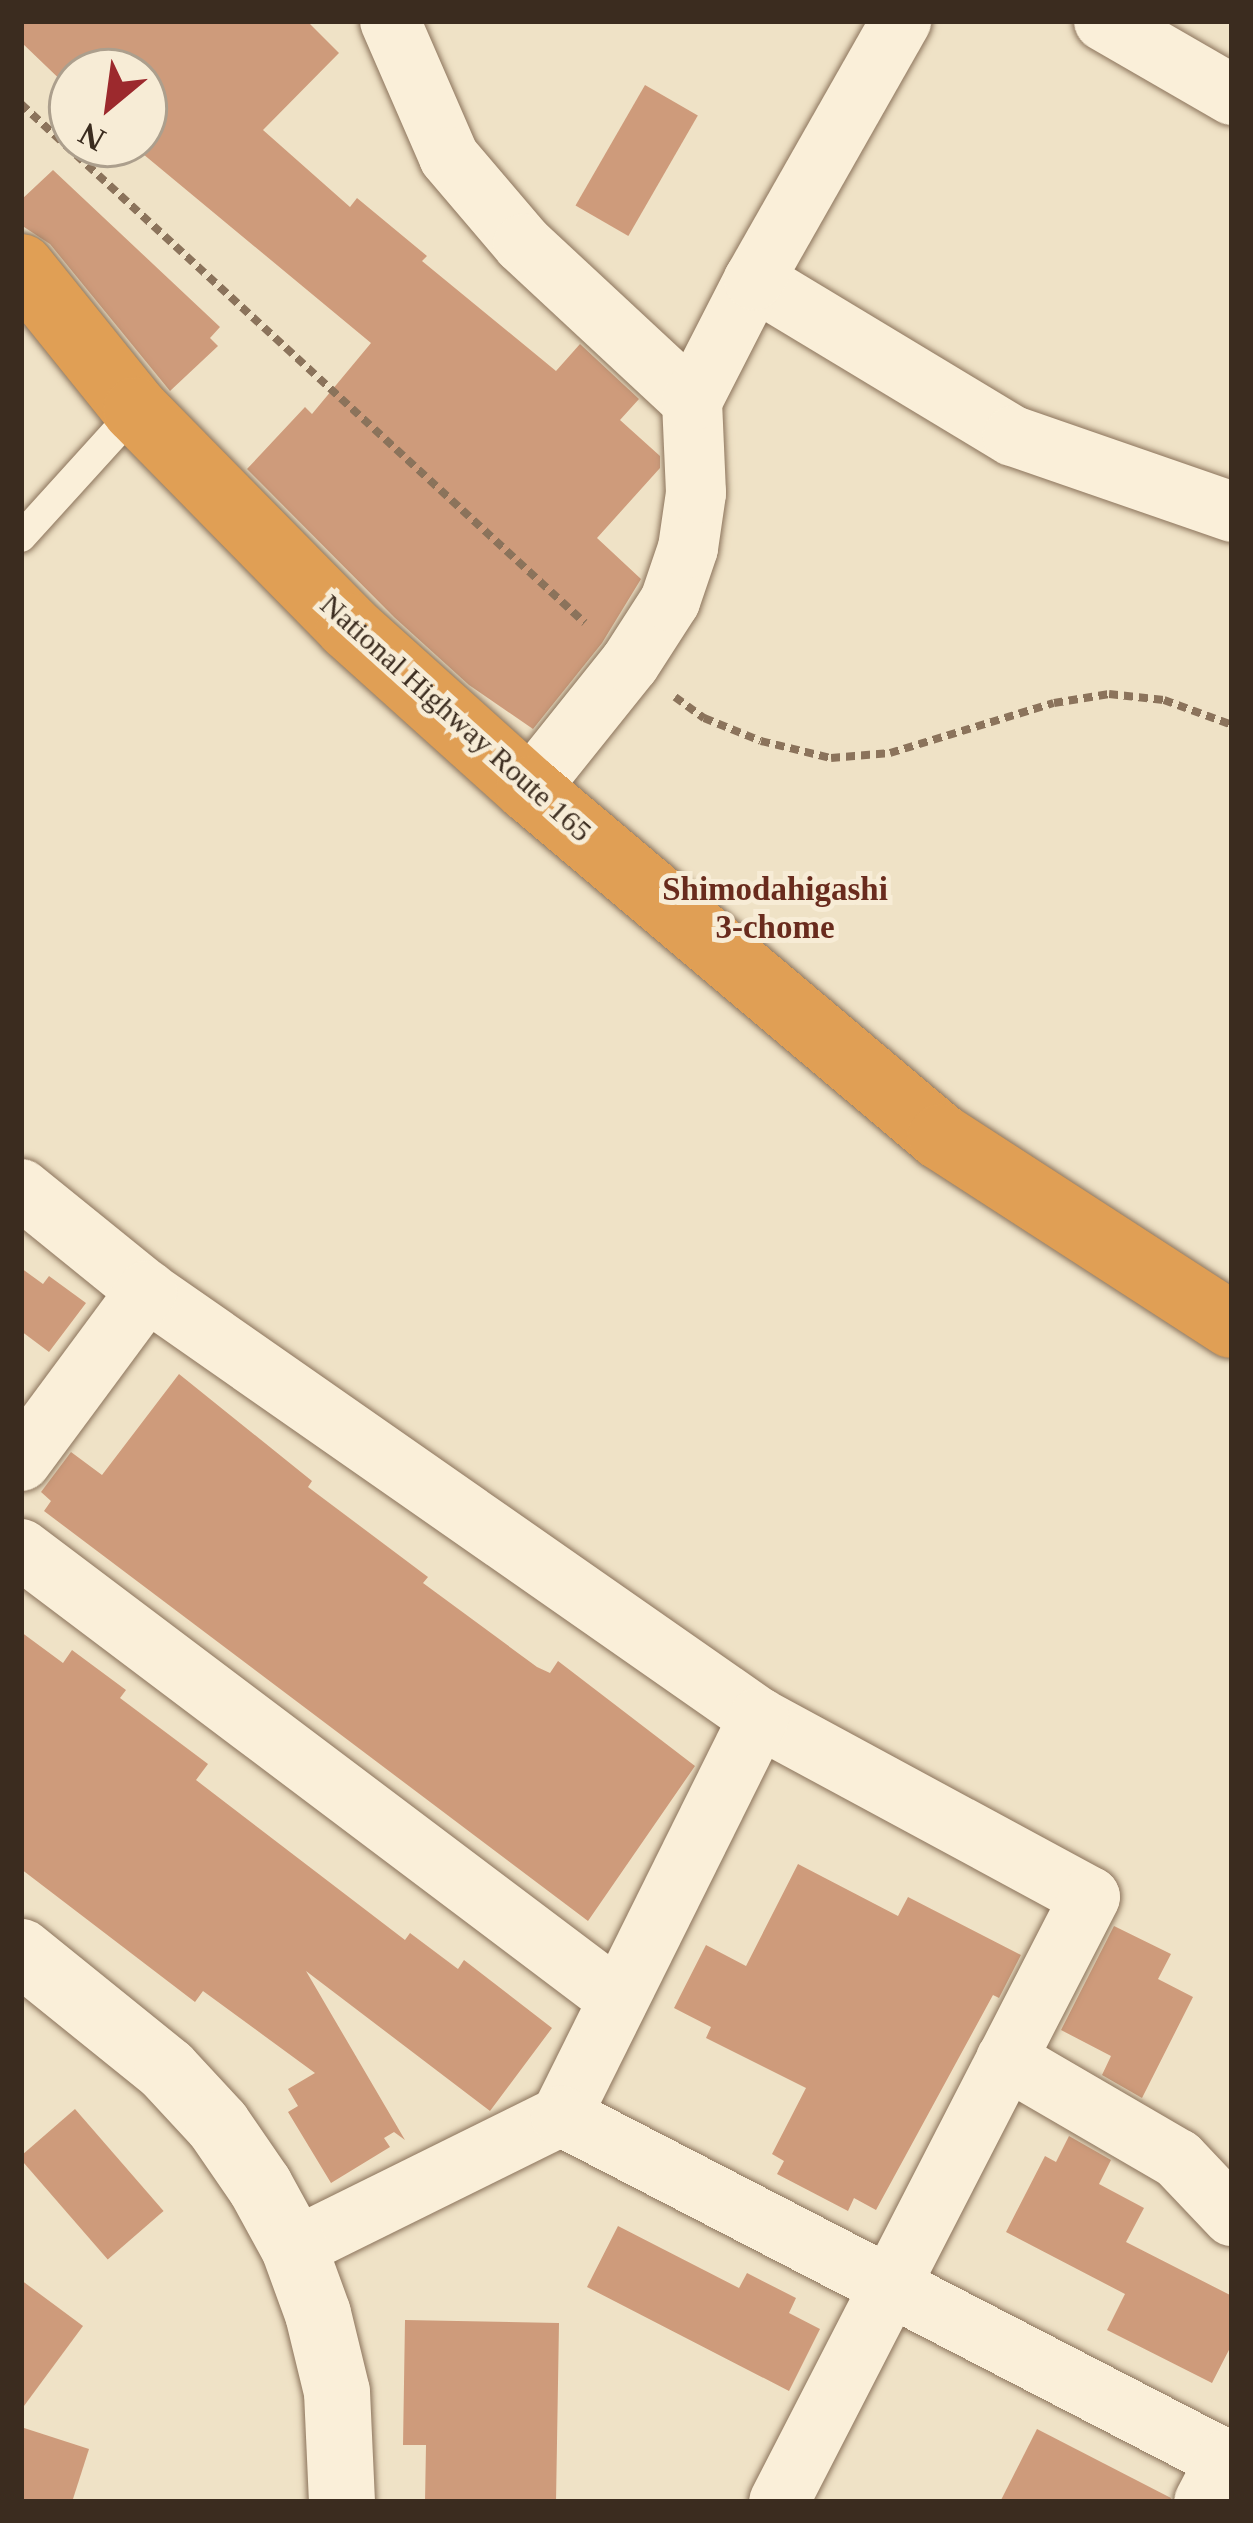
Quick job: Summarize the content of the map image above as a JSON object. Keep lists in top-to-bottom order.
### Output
{
  "streets": {
    "highway": ["National Highway Route 165"]
  },
  "districts": ["Shimodahigashi 3-chome"],
  "north": "bottom left"
}
